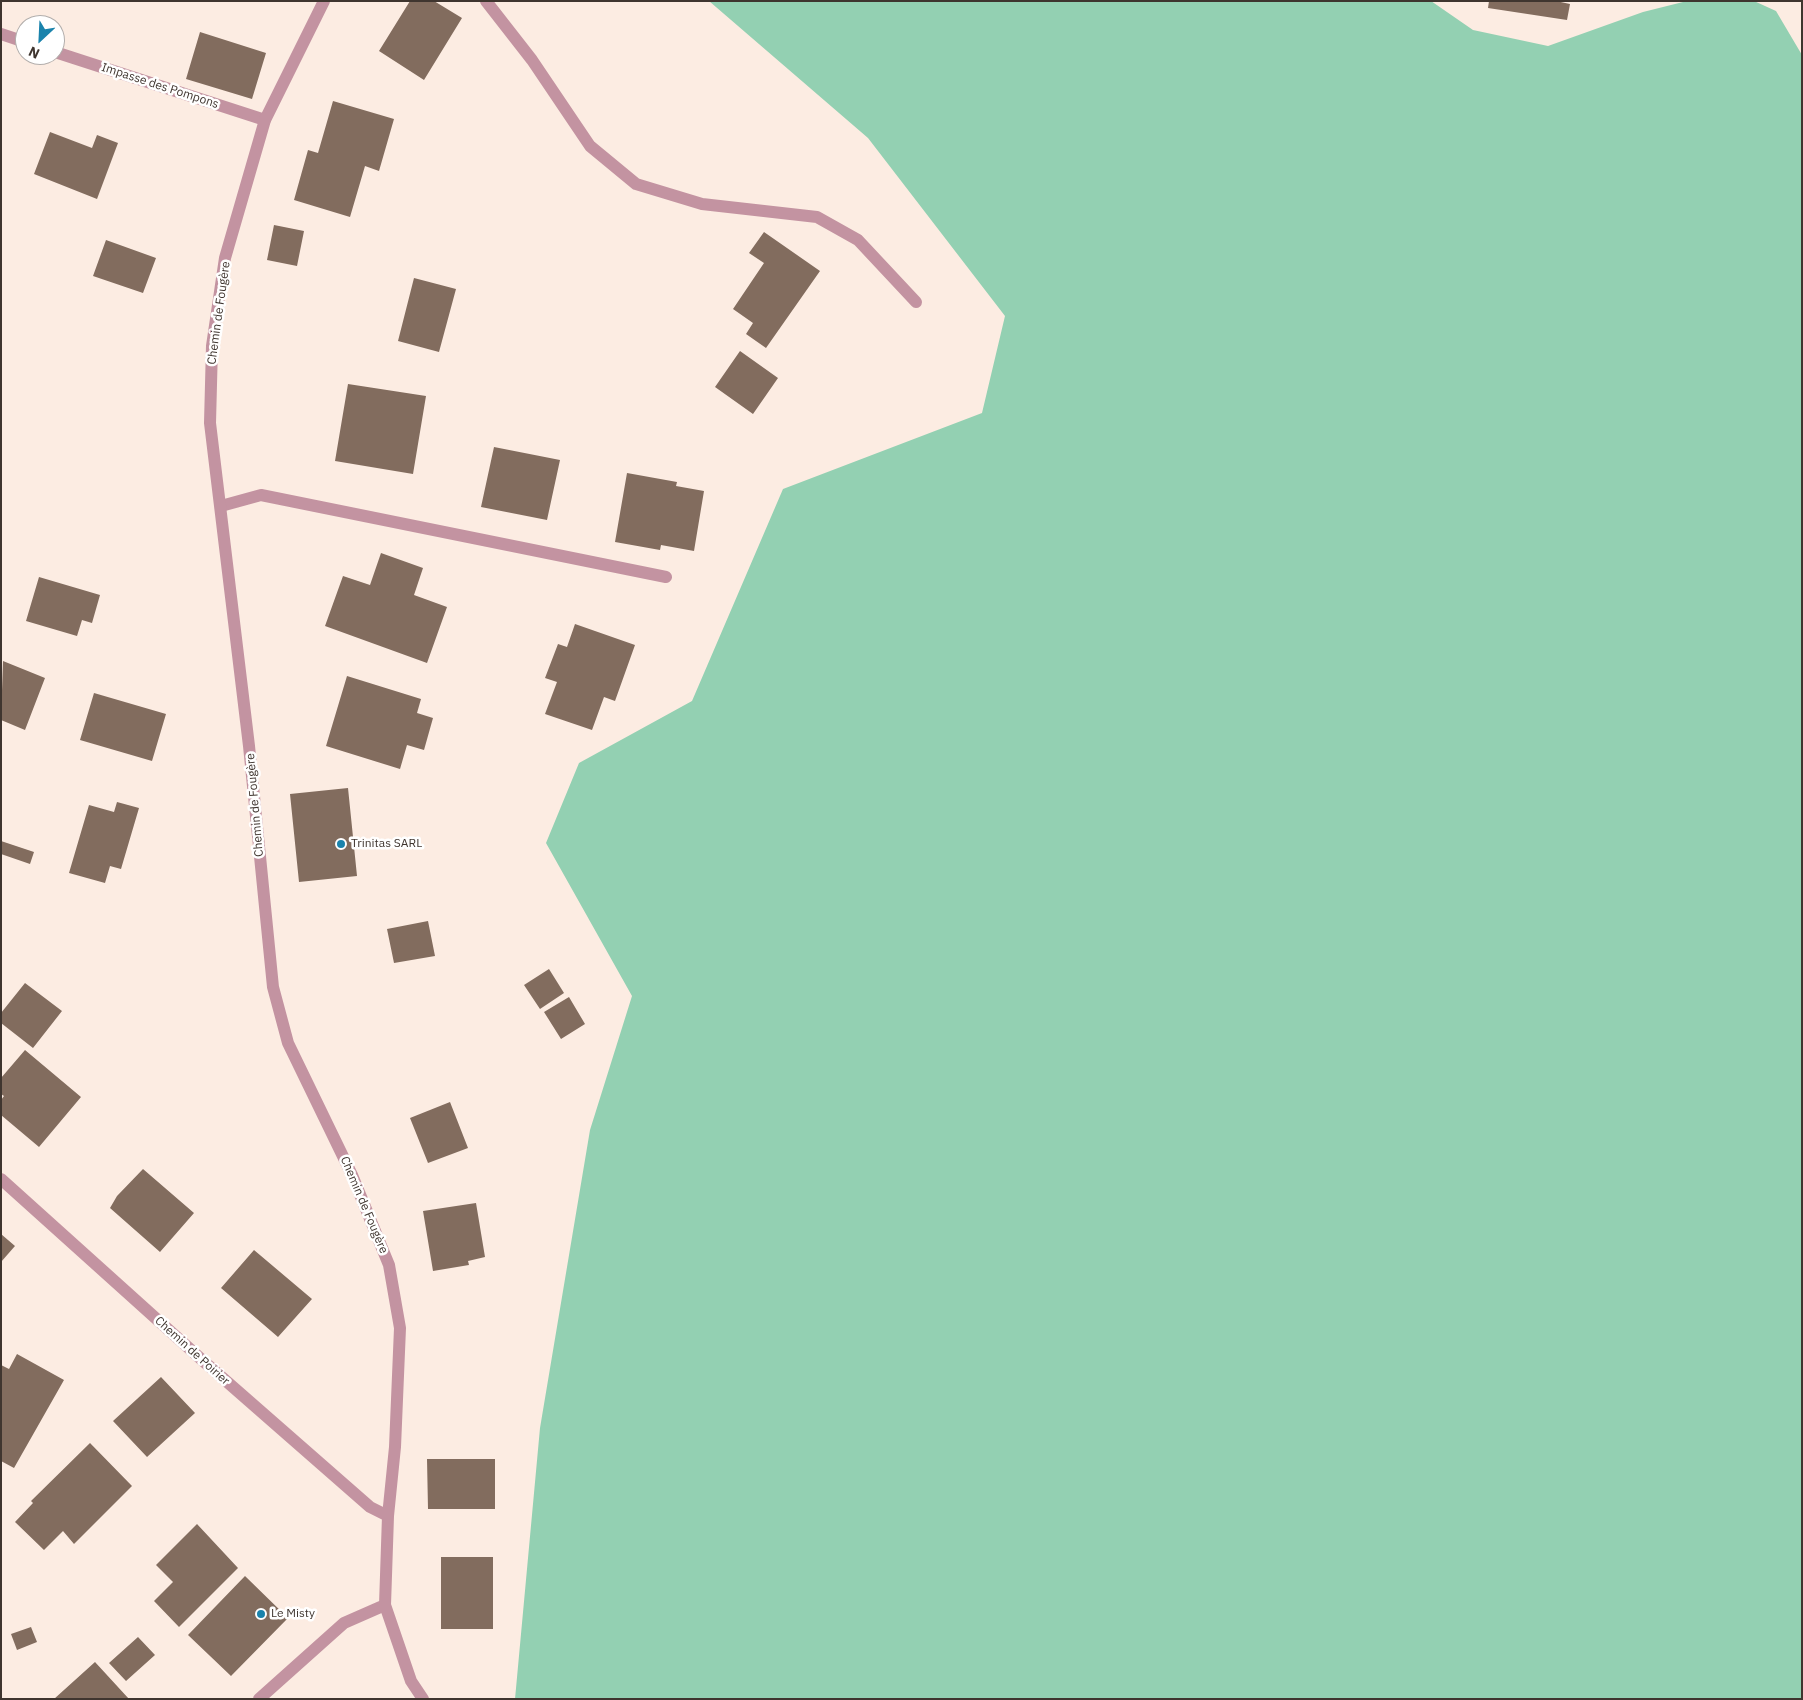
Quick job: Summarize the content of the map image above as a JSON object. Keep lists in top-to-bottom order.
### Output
{
  "streets": {
    "street": ["Impasse des Pompons", "Chemin de Fougère", "Chemin de Poirier"]
  },
  "crossings": [
    ["Impasse des Pompons", "Chemin de Fougère"],
    ["Chemin de Fougère", "Chemin de Poirier"]
  ],
  "places": ["Trinitas SARL", "Le Misty"],
  "north": "bottom left"
}
